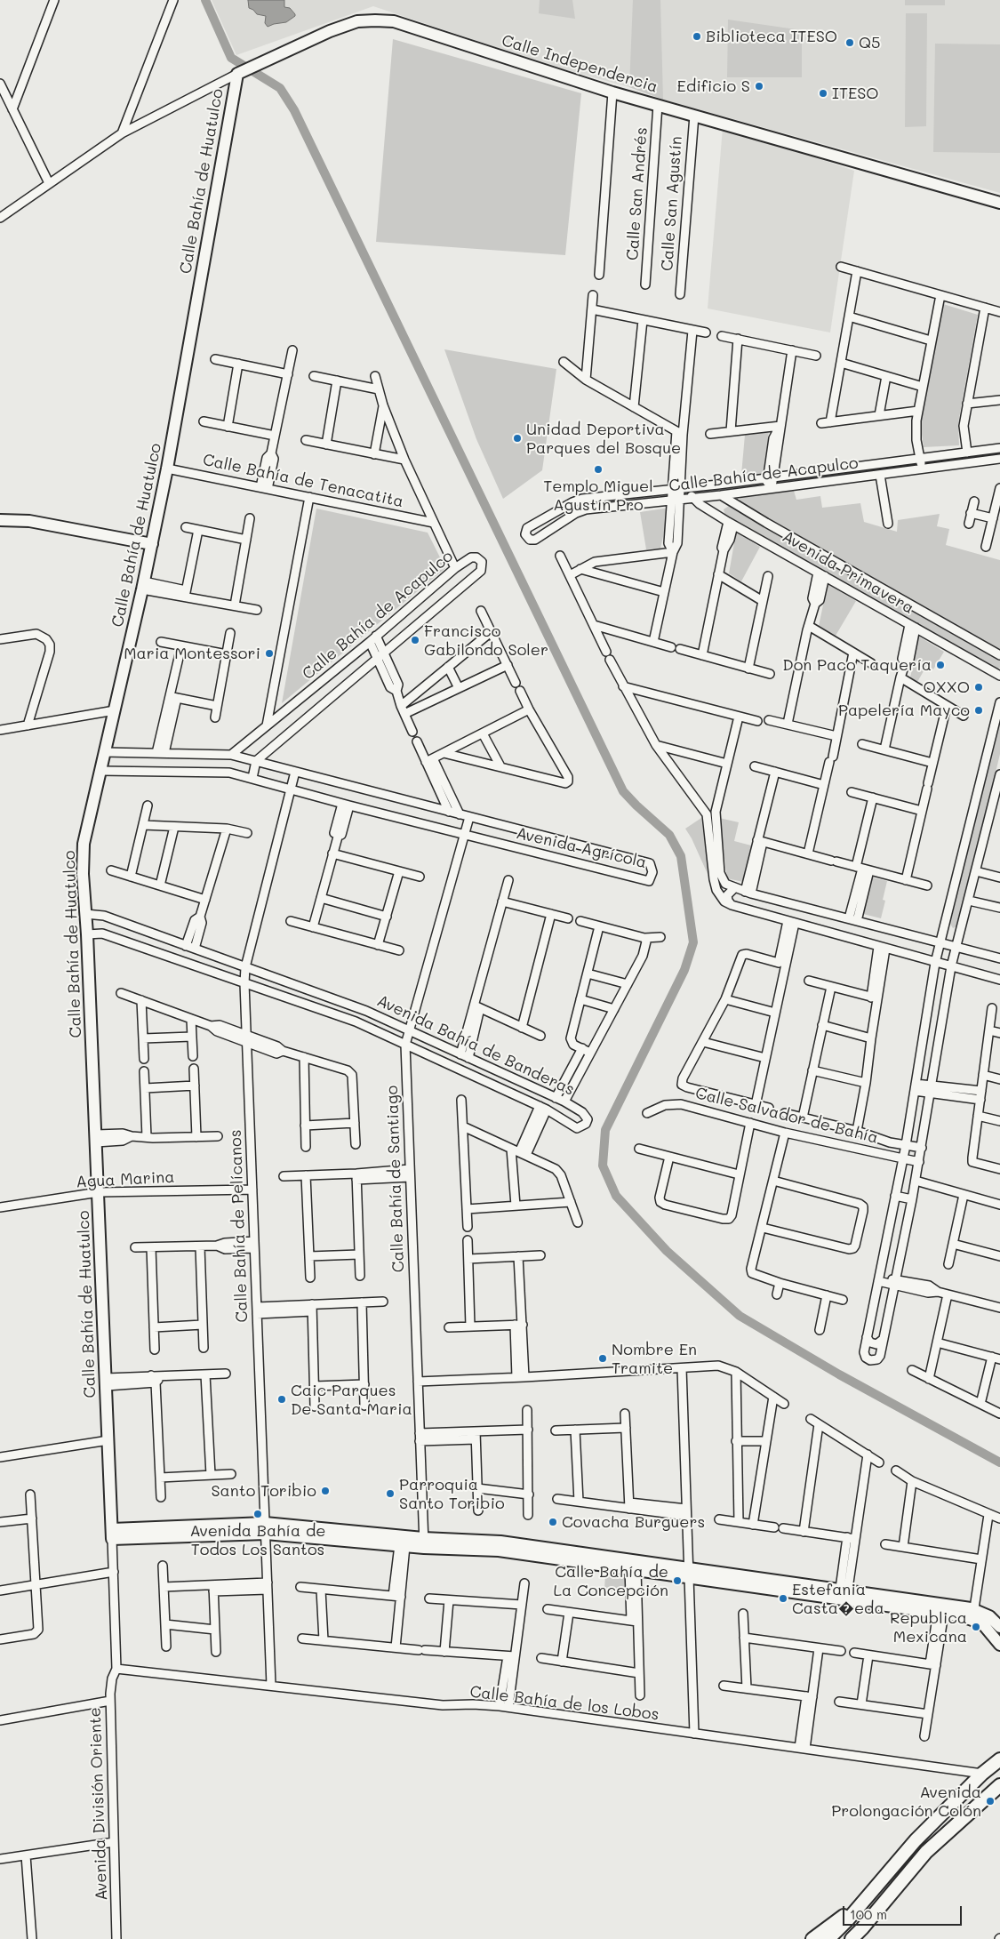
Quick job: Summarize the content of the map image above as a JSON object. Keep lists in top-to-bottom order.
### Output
{
  "streets": {
    "street": [
      "Calle Independencia",
      "Calle Bahía de Huatulco",
      "Calle San Andrés",
      "Calle San Agustín",
      "Calle Bahía de Acapulco",
      "Calle Bahía de Tenacatita",
      "Avenida Primavera",
      "Avenida Agrícola",
      "Avenida Bahía de Banderas",
      "Calle Salvador de Bahía",
      "Calle Bahía de Santiago",
      "Agua Marina",
      "Calle Bahía de Pelícanos",
      "Calle Bahía de los Lobos",
      "Avenida División Oriente"
    ]
  },
  "crossings": [
    ["Calle Independencia", "Calle Bahía de Huatulco"],
    ["Calle Independencia", "Calle San Andrés"],
    ["Calle Independencia", "Calle San Agustín"],
    ["Calle Bahía de Huatulco", "Calle Bahía de Tenacatita"],
    ["Calle Bahía de Huatulco", "Avenida Agrícola"],
    ["Calle Bahía de Huatulco", "Avenida Bahía de Banderas"],
    ["Calle Bahía de Huatulco", "Agua Marina"],
    ["Calle Bahía de Huatulco", "Calle Bahía de los Lobos"],
    ["Calle Bahía de Huatulco", "Avenida División Oriente"],
    ["Calle Bahía de Acapulco", "Avenida Primavera"],
    ["Calle Bahía de Acapulco", "Avenida Agrícola"],
    ["Avenida Agrícola", "Calle Bahía de Santiago"],
    ["Avenida Agrícola", "Calle Bahía de Pelícanos"],
    ["Avenida Bahía de Banderas", "Calle Bahía de Santiago"],
    ["Avenida Bahía de Banderas", "Calle Bahía de Pelícanos"],
    ["Agua Marina", "Calle Bahía de Pelícanos"],
    ["Calle Bahía de Pelícanos", "Calle Bahía de los Lobos"],
    ["Calle Bahía de los Lobos", "Avenida División Oriente"]
  ],
  "places": [
    "Biblioteca ITESO",
    "Q5",
    "Edificio S",
    "ITESO",
    "Unidad Deportiva Parques del Bosque",
    "Templo Miguel Agustín Pro",
    "Francisco Gabilondo Soler",
    "Maria Montessori",
    "Don Paco Taquería",
    "OXXO",
    "Papelería Mayco",
    "Nombre En Tramite",
    "Caic Parques De Santa Maria",
    "Santo Toribio",
    "Parroquia Santo Toribio",
    "Avenida Bahía de Todos Los Santos",
    "Covacha Burguers",
    "Calle Bahía de La Concepción",
    "Estefania Casta�eda",
    "Republica Mexicana",
    "Avenida Prolongación Colón"
  ],
  "scale_bar": "100 m"
}
